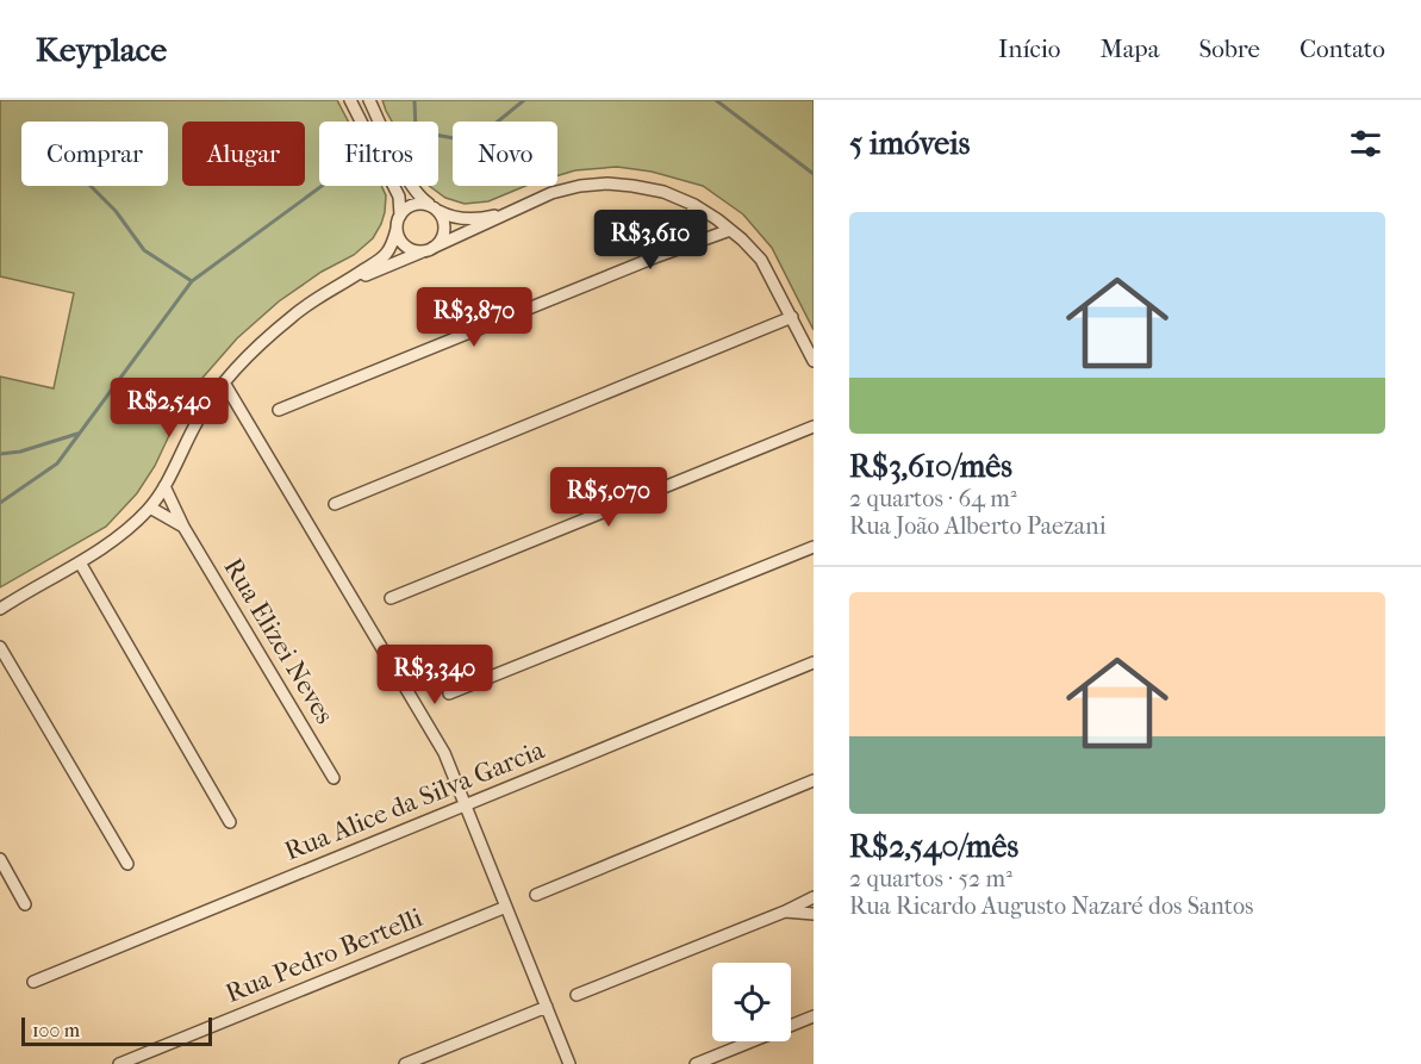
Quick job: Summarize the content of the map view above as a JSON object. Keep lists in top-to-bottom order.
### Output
{
  "streets": {
    "street": ["Rua Elizei Neves", "Rua Alice da Silva Garcia", "Rua Pedro Bertelli"]
  },
  "scale_bar": "100 m",
  "page": {
    "header": "Keyplace",
    "nav": [
      "Início",
      "Mapa",
      "Sobre",
      "Contato"
    ],
    "heading": "5 imóveis",
    "chip": [
      "Comprar",
      "Alugar",
      "Filtros",
      "Novo"
    ],
    "list": [
      {
        "name": "R$3,610/mês",
        "note": "2 quartos · 64 m² · Rua João Alberto Paezani"
      },
      {
        "name": "R$2,540/mês",
        "note": "2 quartos · 52 m² · Rua Ricardo Augusto Nazaré dos Santos"
      }
    ],
    "price": [
      "R$3,610",
      "R$3,870",
      "R$2,540",
      "R$5,070",
      "R$3,340"
    ],
    "scale": "100 m"
  }
}
